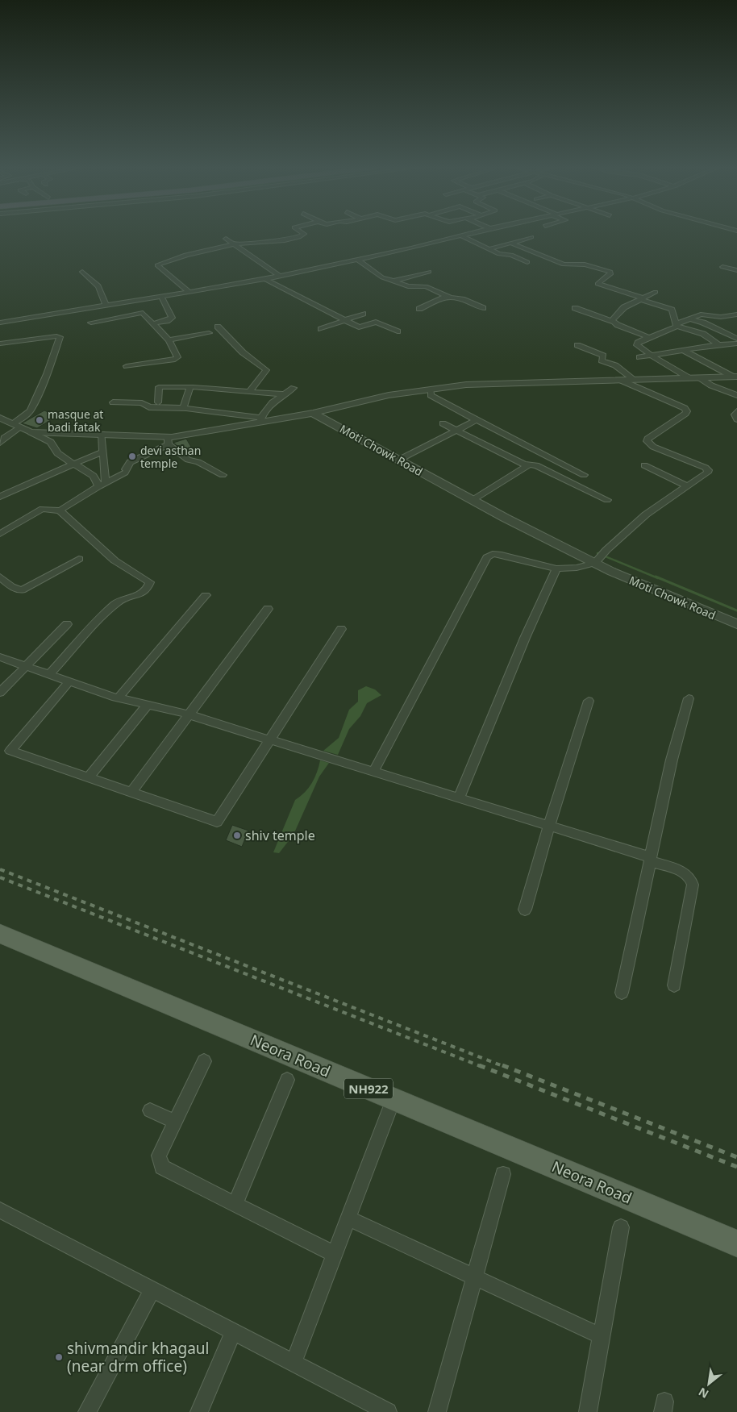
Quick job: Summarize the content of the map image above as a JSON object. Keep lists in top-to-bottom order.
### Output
{
  "streets": {
    "main road": ["Neora Road", "NH922"],
    "street": ["Moti Chowk Road"]
  },
  "places": [
    "masque at badi fatak",
    "devi asthan temple",
    "shiv temple",
    "shivmandir khagaul (near drm office)"
  ],
  "north": "bottom left"
}
